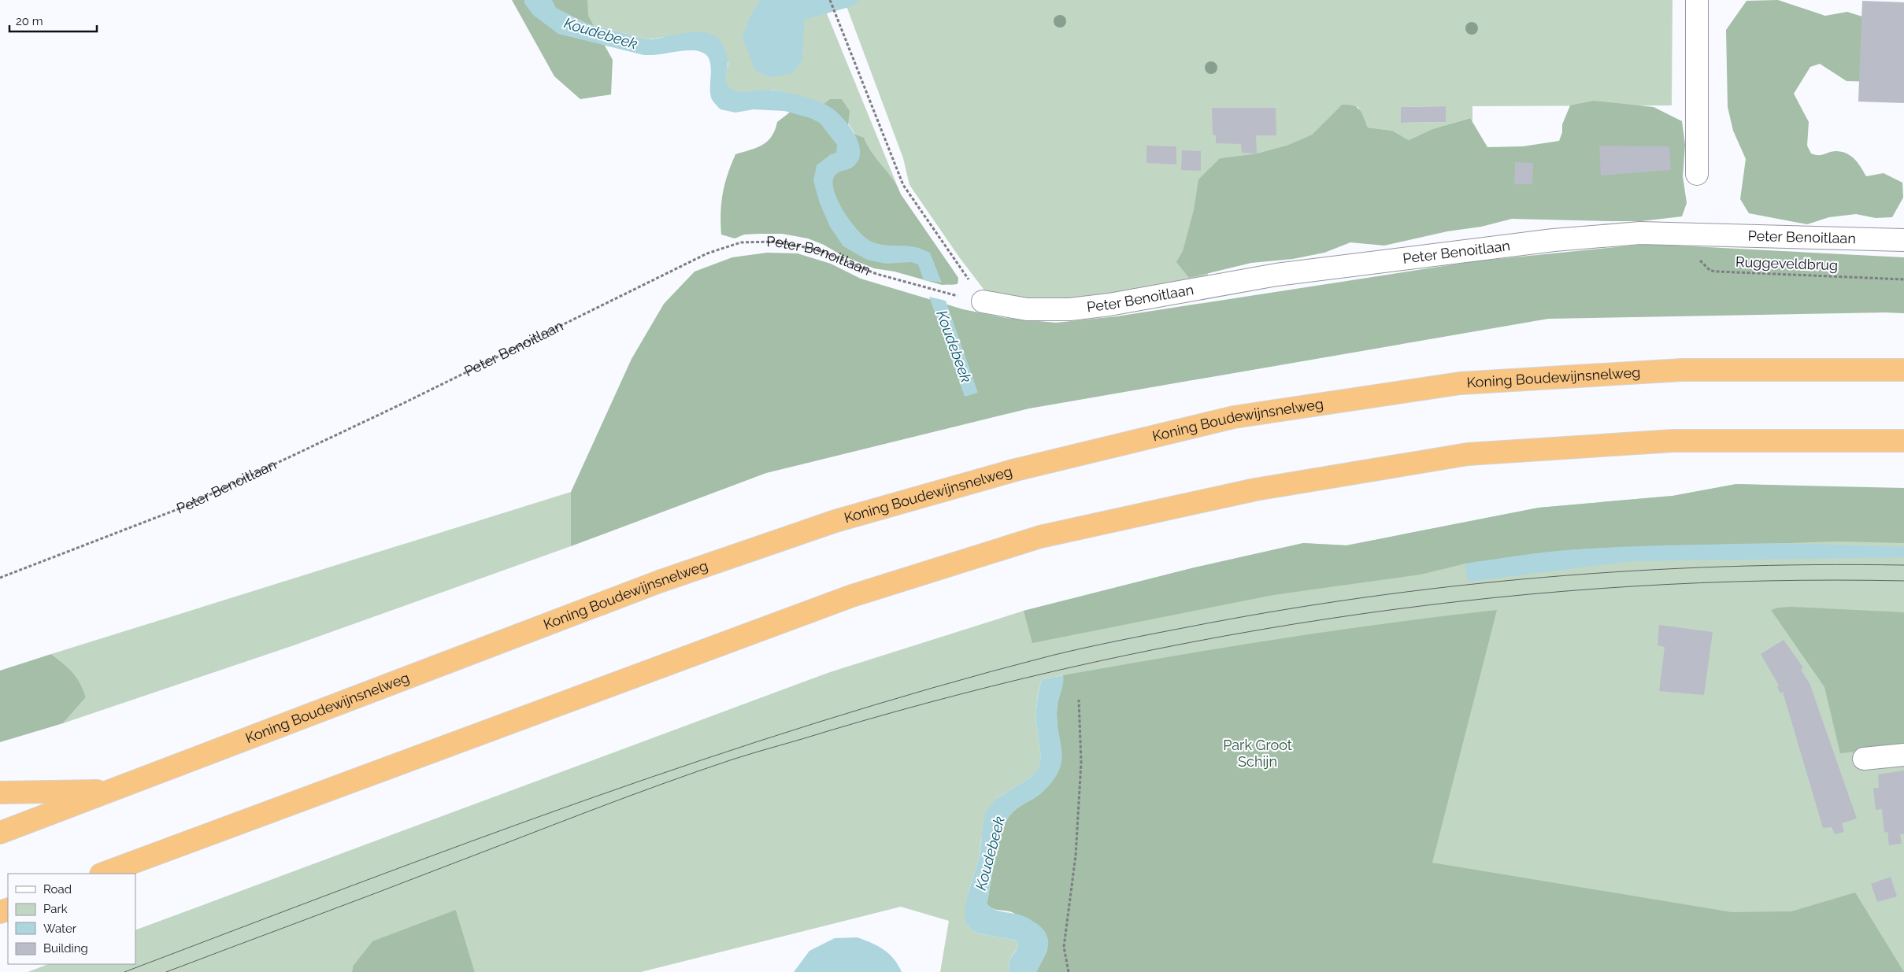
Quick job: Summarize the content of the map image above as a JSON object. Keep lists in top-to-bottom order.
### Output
{
  "streets": {
    "highway": ["Koning Boudewijnsnelweg"],
    "street": ["Peter Benoitlaan"],
    "path": ["Ruggeveldbrug"]
  },
  "crossings": [
    ["Peter Benoitlaan", "Ruggeveldbrug"]
  ],
  "water": ["Koudebeek"],
  "parks": ["Park Groot Schijn"],
  "legend": [
    "Road",
    "Park",
    "Water",
    "Building"
  ],
  "scale_bar": "20 m"
}
